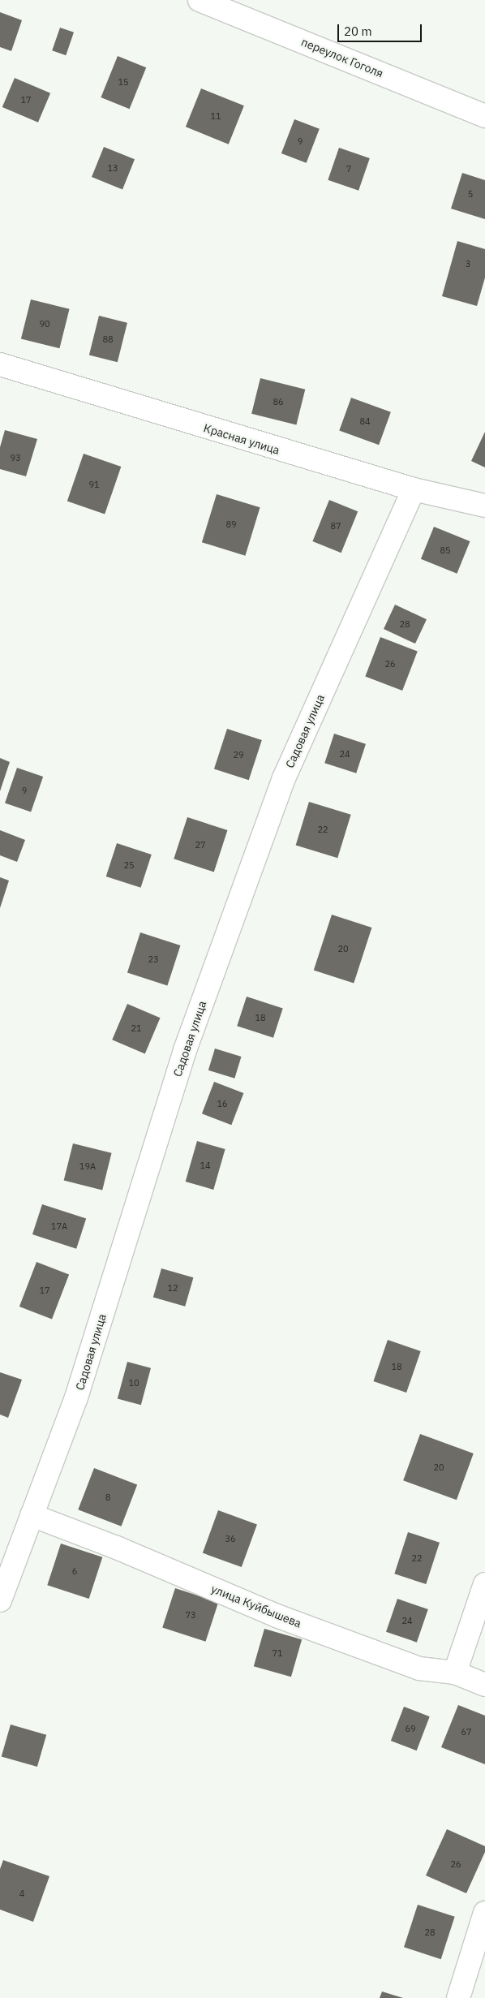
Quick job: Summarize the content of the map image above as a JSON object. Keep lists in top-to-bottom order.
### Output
{
  "streets": {
    "street": [
      "переулок Гоголя",
      "Красная улица",
      "Садовая улица",
      "улица Куйбышева"
    ]
  },
  "crossings": [
    ["Красная улица", "Садовая улица"],
    ["Садовая улица", "улица Куйбышева"]
  ],
  "house_numbers": [
    "15",
    "17",
    "11",
    "9",
    "13",
    "7",
    "5",
    "3",
    "90",
    "88",
    "86",
    "84",
    "93",
    "91",
    "89",
    "87",
    "85",
    "28",
    "26",
    "24",
    "29",
    "9",
    "22",
    "27",
    "25",
    "20",
    "23",
    "18",
    "21",
    "16",
    "14",
    "19А",
    "17А",
    "12",
    "17",
    "18",
    "10",
    "20",
    "8",
    "36",
    "22",
    "6",
    "73",
    "24",
    "71",
    "69",
    "67",
    "26",
    "4",
    "28"
  ],
  "scale_bar": "20 m"
}
